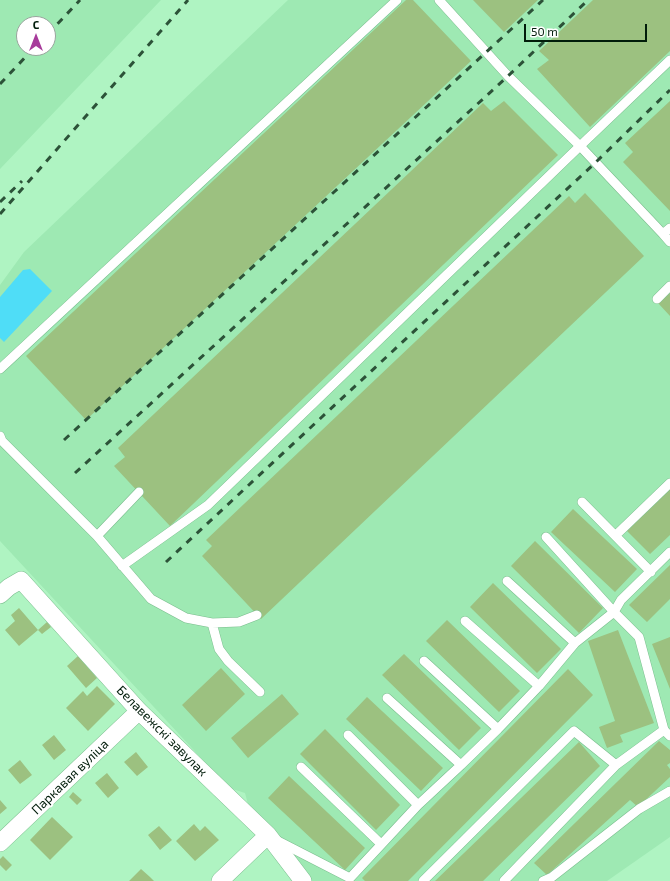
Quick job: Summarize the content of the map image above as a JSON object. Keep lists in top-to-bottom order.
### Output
{
  "streets": {
    "street": ["Белавежскі завулак", "Паркавая вуліца"]
  },
  "crossings": [
    ["Белавежскі завулак", "Паркавая вуліца"]
  ],
  "scale_bar": "50 m",
  "north": "top"
}
